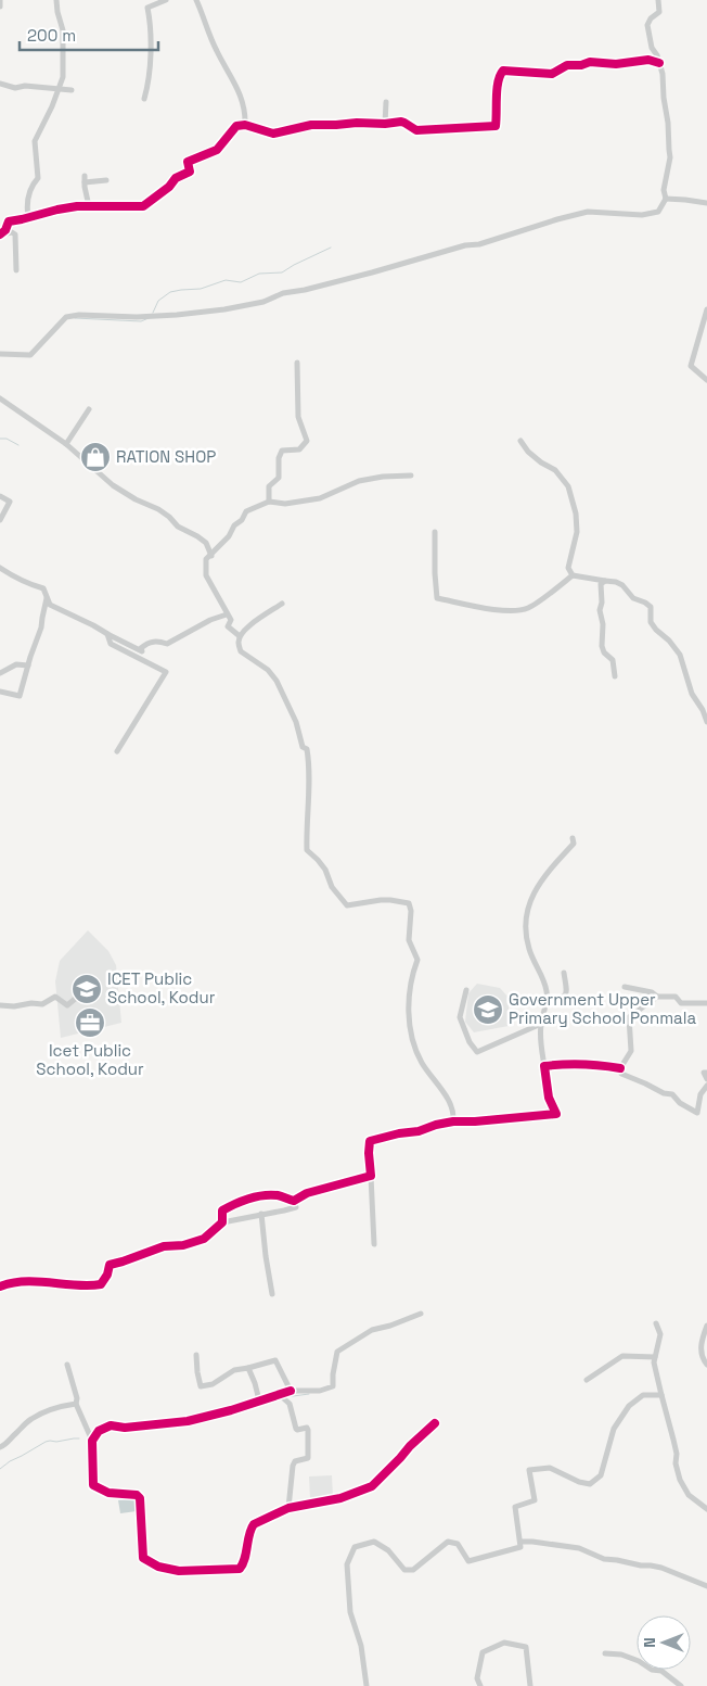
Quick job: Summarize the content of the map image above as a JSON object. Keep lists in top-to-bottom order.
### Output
{
  "places": {
    "shop": ["RATION SHOP"],
    "school or university": ["ICET Public School, Kodur", "Government Upper Primary School Ponmala"],
    "office": ["Icet Public School, Kodur"]
  },
  "scale_bar": "200 m",
  "north": "left"
}
